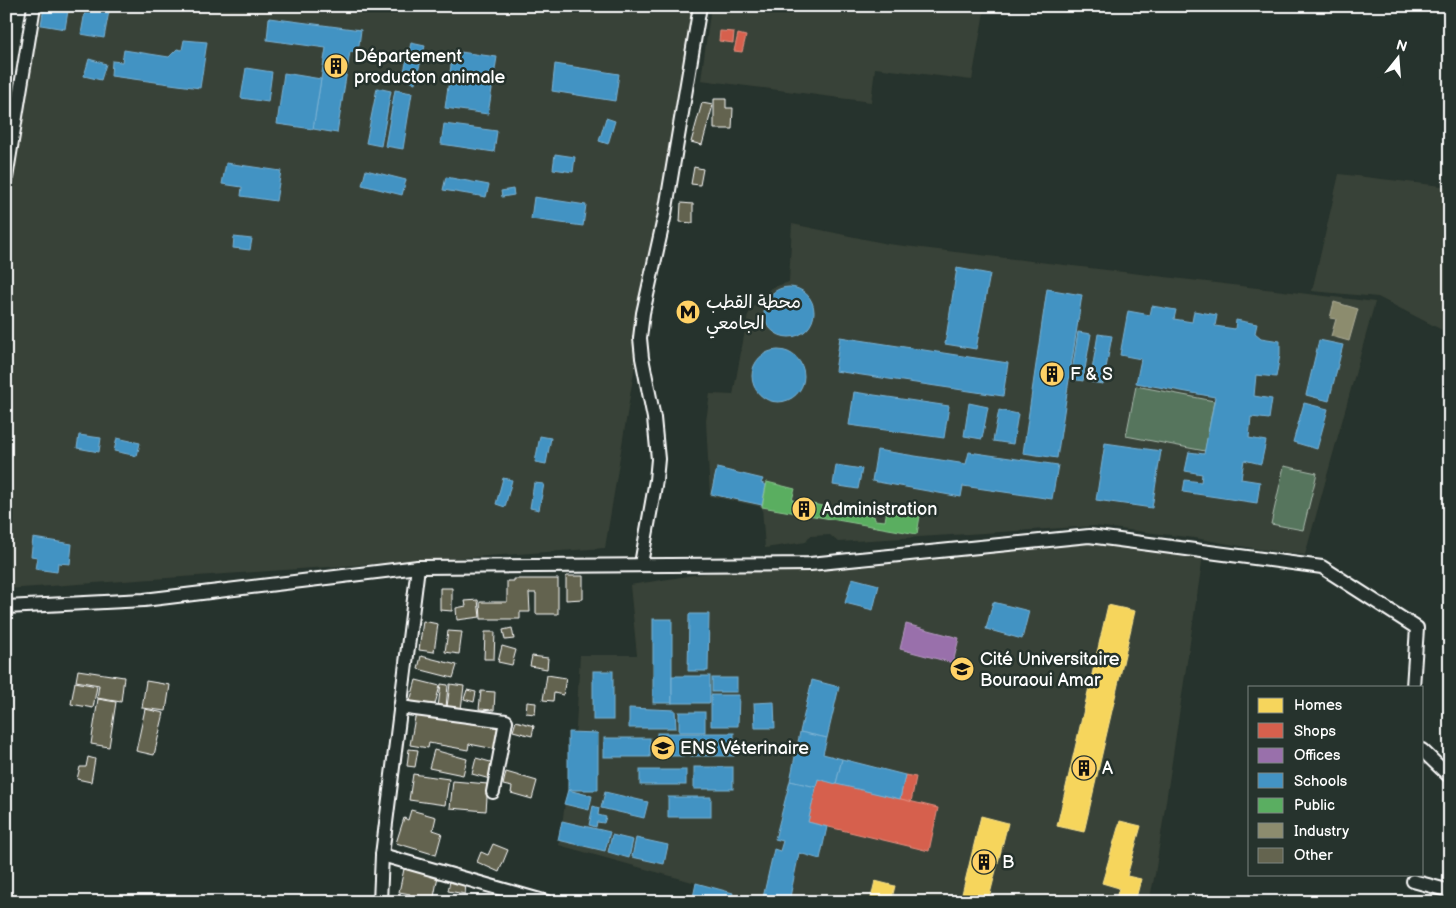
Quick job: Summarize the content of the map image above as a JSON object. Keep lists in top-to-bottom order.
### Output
{
  "places": {
    "building": [
      "Département producton animale",
      "F & S",
      "Administration",
      "A",
      "B"
    ],
    "metro station": ["محطة القطب الجامعي"],
    "school or university": ["Cité Universitaire Bouraoui Amar", "ENS Véterinaire"]
  },
  "legend": [
    "Homes",
    "Shops",
    "Offices",
    "Schools",
    "Public",
    "Industry",
    "Other"
  ],
  "north": "top"
}
